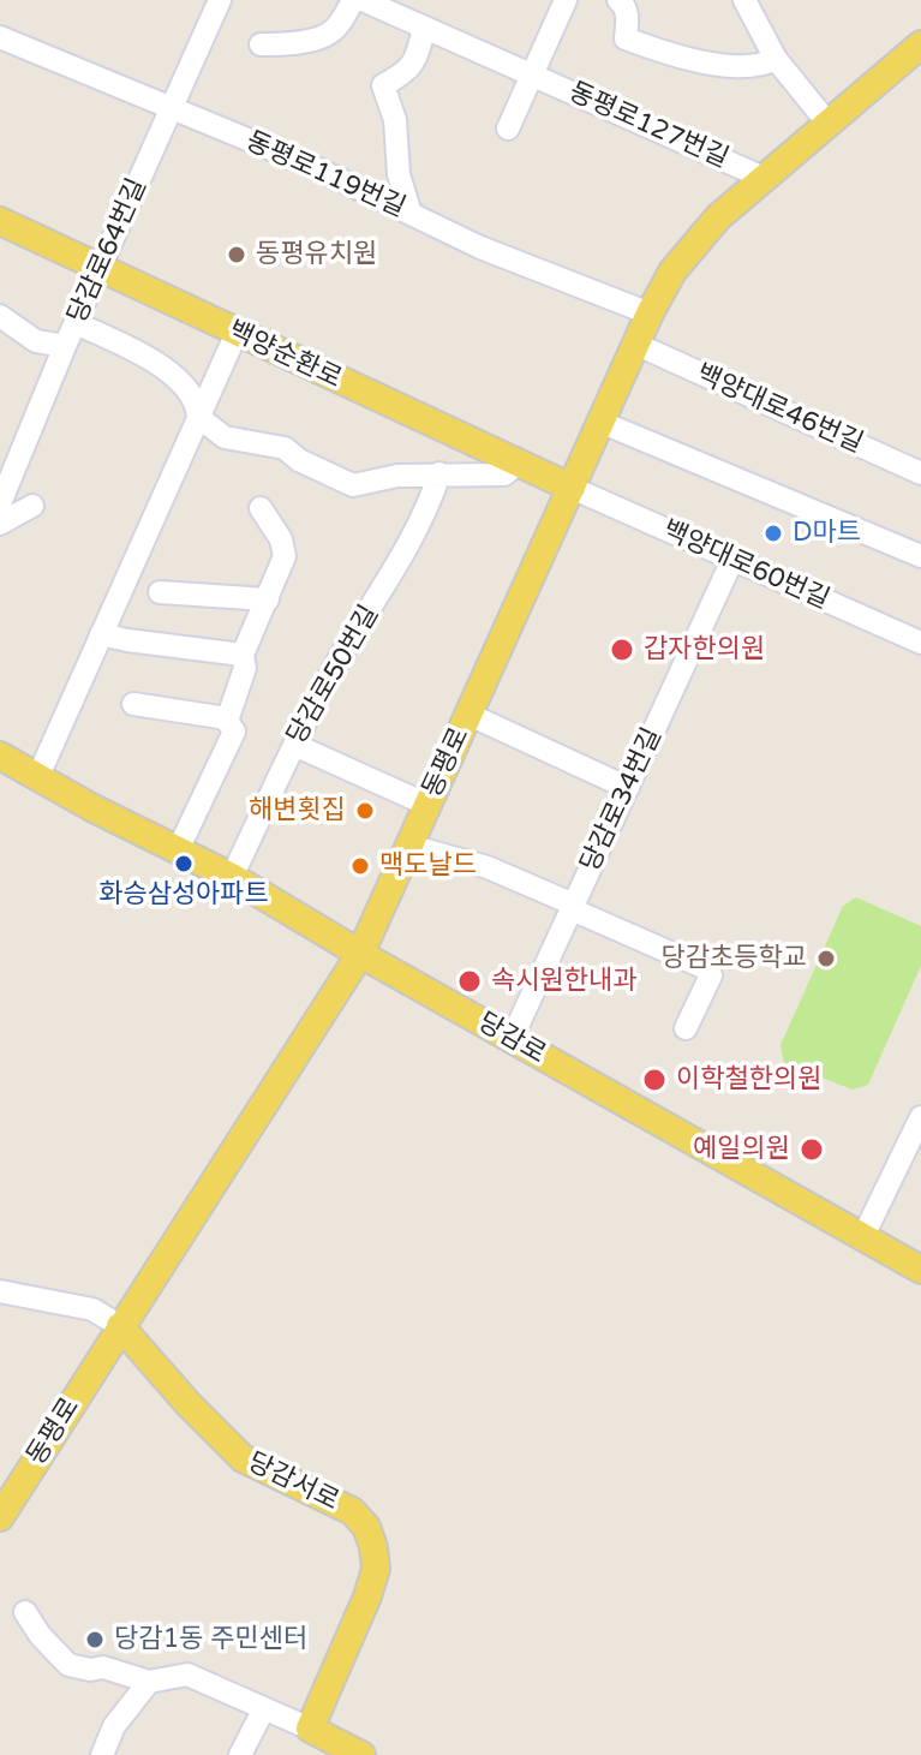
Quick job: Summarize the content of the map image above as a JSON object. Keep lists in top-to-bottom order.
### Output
{
  "streets": {
    "main road": [
      "백양순환로",
      "동평로",
      "당감로",
      "당감서로"
    ],
    "street": [
      "동평로127번길",
      "동평로119번길",
      "당감로64번길",
      "백양대로46번길",
      "백양대로60번길",
      "당감로50번길",
      "당감로34번길"
    ]
  },
  "crossings": [
    ["동평로127번길", "동평로"],
    ["동평로119번길", "당감로64번길"],
    ["동평로119번길", "동평로"],
    ["당감로64번길", "백양순환로"],
    ["백양순환로", "백양대로60번길"],
    ["백양순환로", "동평로"],
    ["백양대로46번길", "동평로"],
    ["백양대로60번길", "동평로"],
    ["백양대로60번길", "당감로34번길"],
    ["당감로50번길", "당감로"],
    ["동평로", "당감로"],
    ["동평로", "당감서로"],
    ["당감로34번길", "당감로"]
  ],
  "places": [
    "동평유치원",
    "D마트",
    "갑자한의원",
    "해변횟집",
    "화승삼성아파트",
    "맥도날드",
    "당감초등학교",
    "속시원한내과",
    "이학철한의원",
    "예일의원",
    "당감1동 주민센터"
  ]
}
